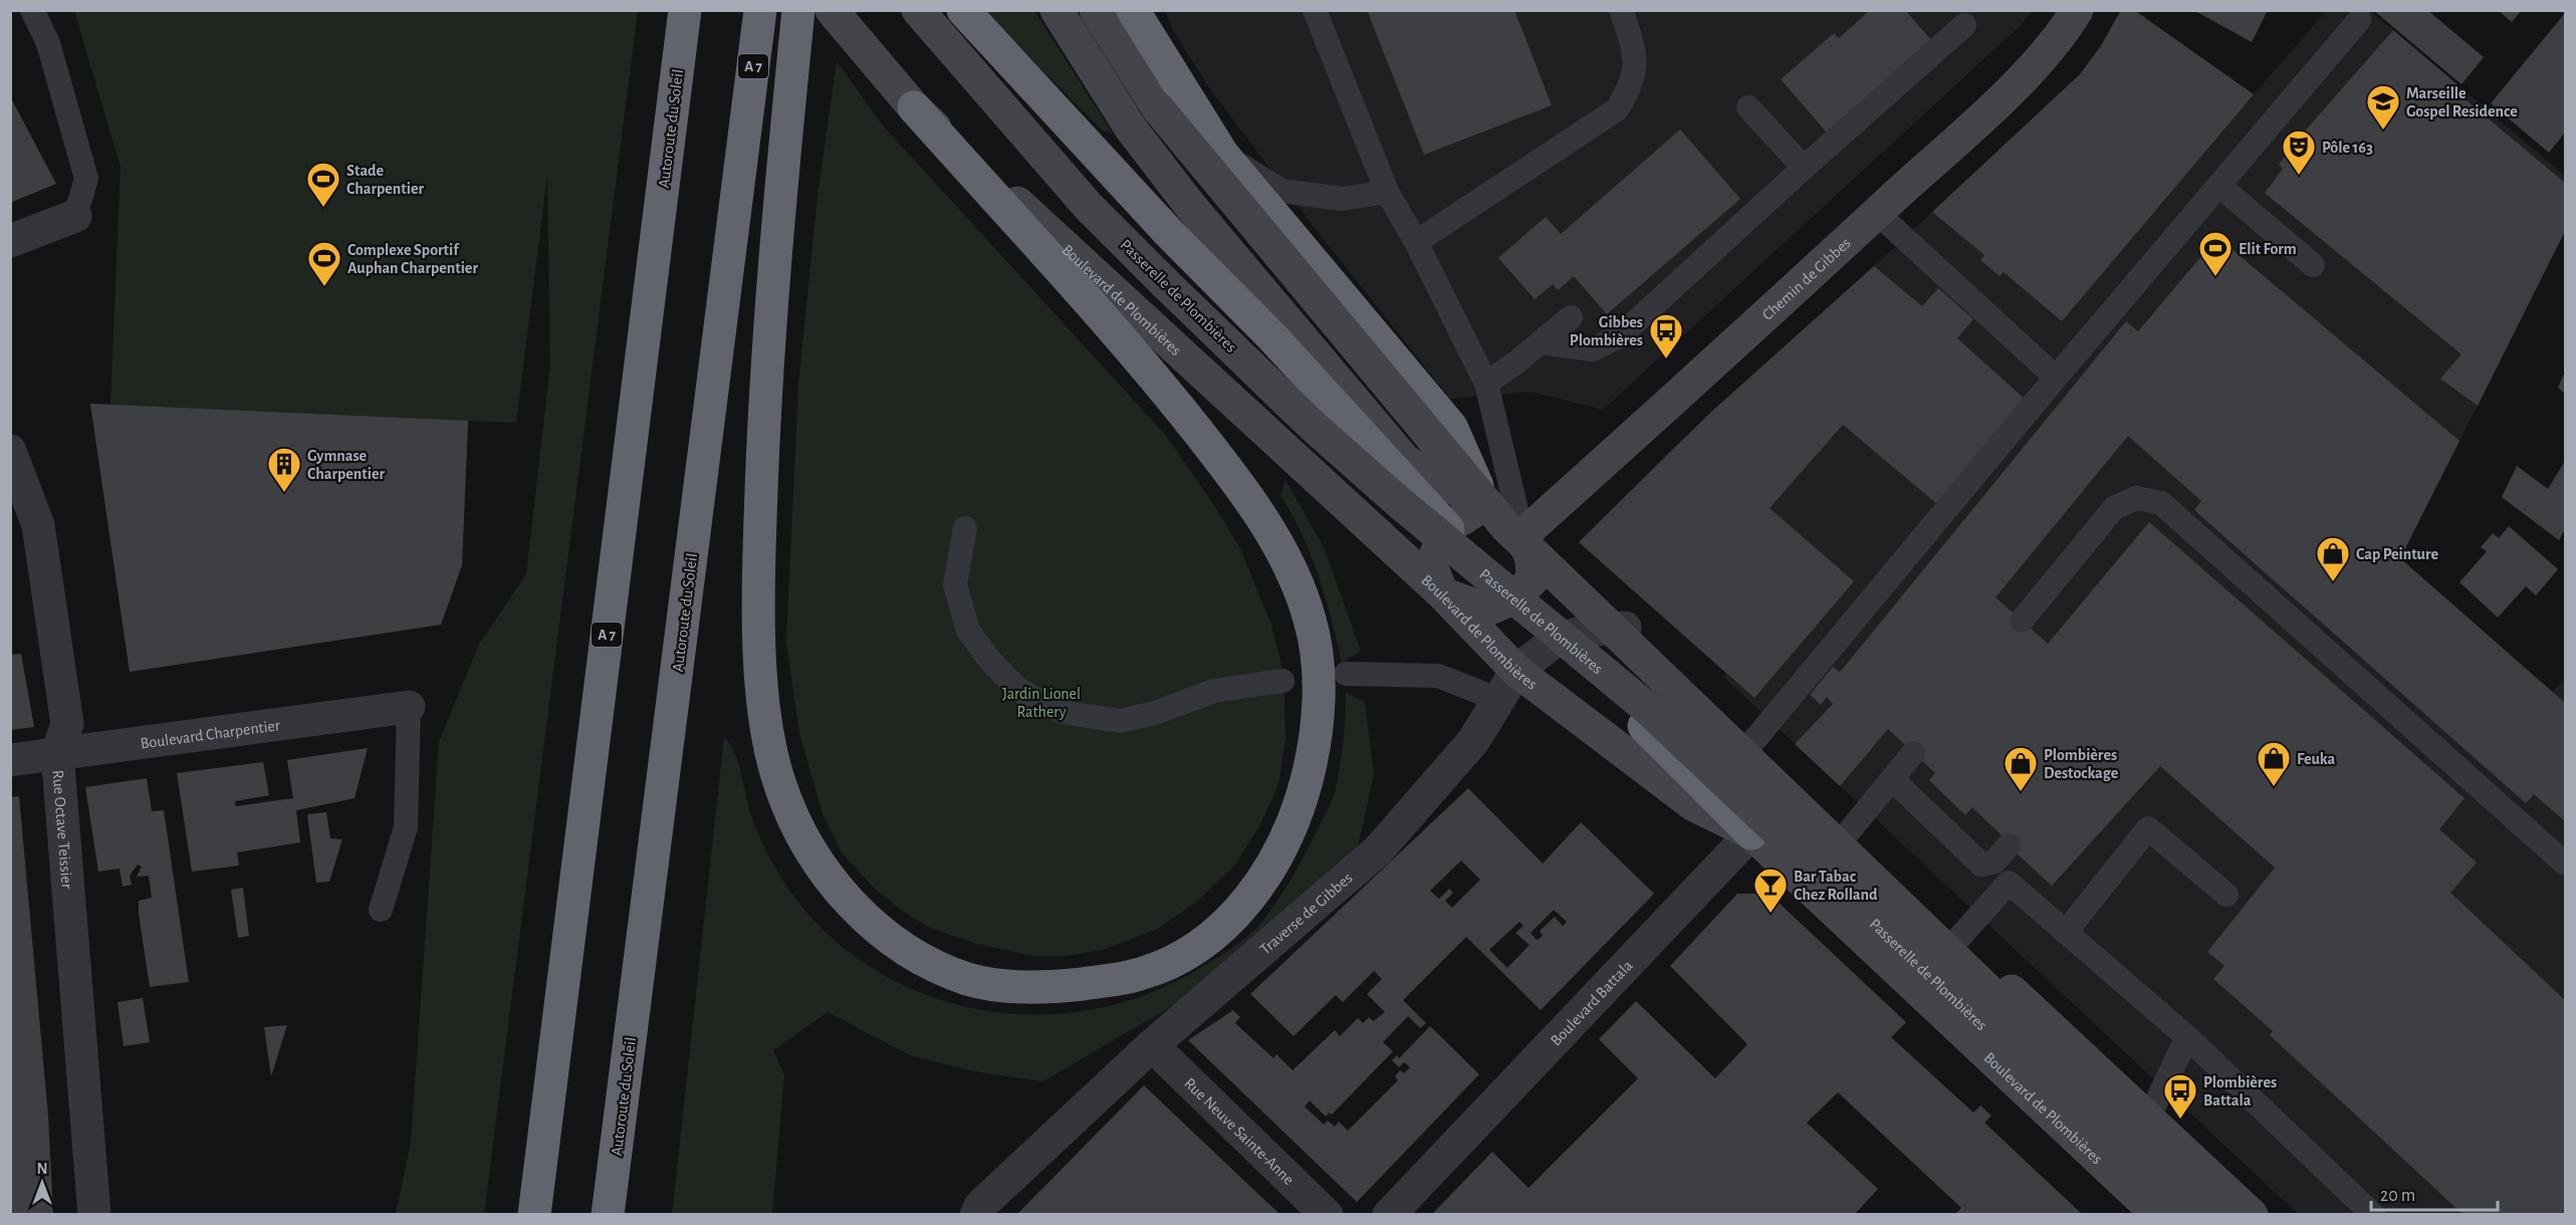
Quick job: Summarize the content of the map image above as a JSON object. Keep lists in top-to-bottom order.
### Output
{
  "streets": {
    "highway": ["A 7", "Autoroute du Soleil"],
    "street": [
      "Chemin de Gibbes",
      "Passerelle de Plombières",
      "Boulevard de Plombières",
      "Boulevard Charpentier",
      "Rue Octave Teissier",
      "Traverse de Gibbes",
      "Boulevard Battala",
      "Rue Neuve Sainte-Anne"
    ]
  },
  "crossings": [
    ["Boulevard de Plombières", "Traverse de Gibbes"],
    ["Boulevard de Plombières", "Boulevard Battala"],
    ["Boulevard Charpentier", "Rue Octave Teissier"],
    ["Traverse de Gibbes", "Rue Neuve Sainte-Anne"]
  ],
  "parks": ["Jardin Lionel Rathery"],
  "places": {
    "school or university": ["Marseille Gospel Residence"],
    "theatre": ["Pôle 163"],
    "sports": ["Stade Charpentier", "Elit Form", "Complexe Sportif Auphan Charpentier"],
    "bus stop": ["Gibbes Plombières", "Plombières Battala"],
    "building": ["Gymnase Charpentier"],
    "shop": ["Cap Peinture", "Feuka", "Plombières Destockage"],
    "bar": ["Bar Tabac Chez Rolland"]
  },
  "scale_bar": "20 m",
  "north": "top"
}
